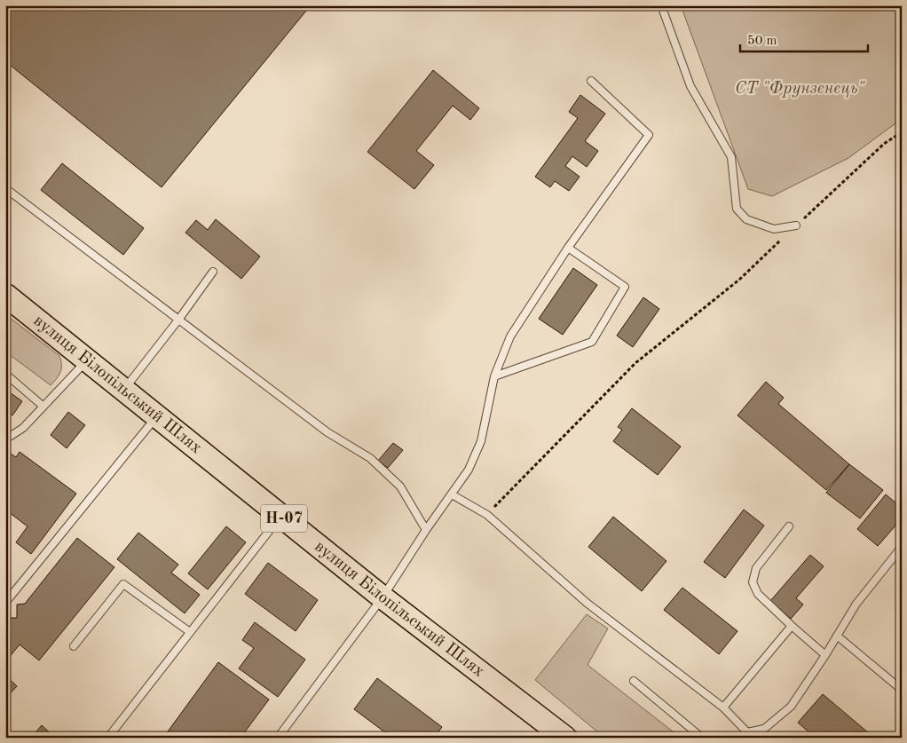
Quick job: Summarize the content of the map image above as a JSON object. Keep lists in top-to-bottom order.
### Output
{
  "streets": {
    "main road": ["вулиця Білопільський Шлях", "Н-07"]
  },
  "parks": ["СТ \"Фрунзенець\""],
  "scale_bar": "50 m"
}
